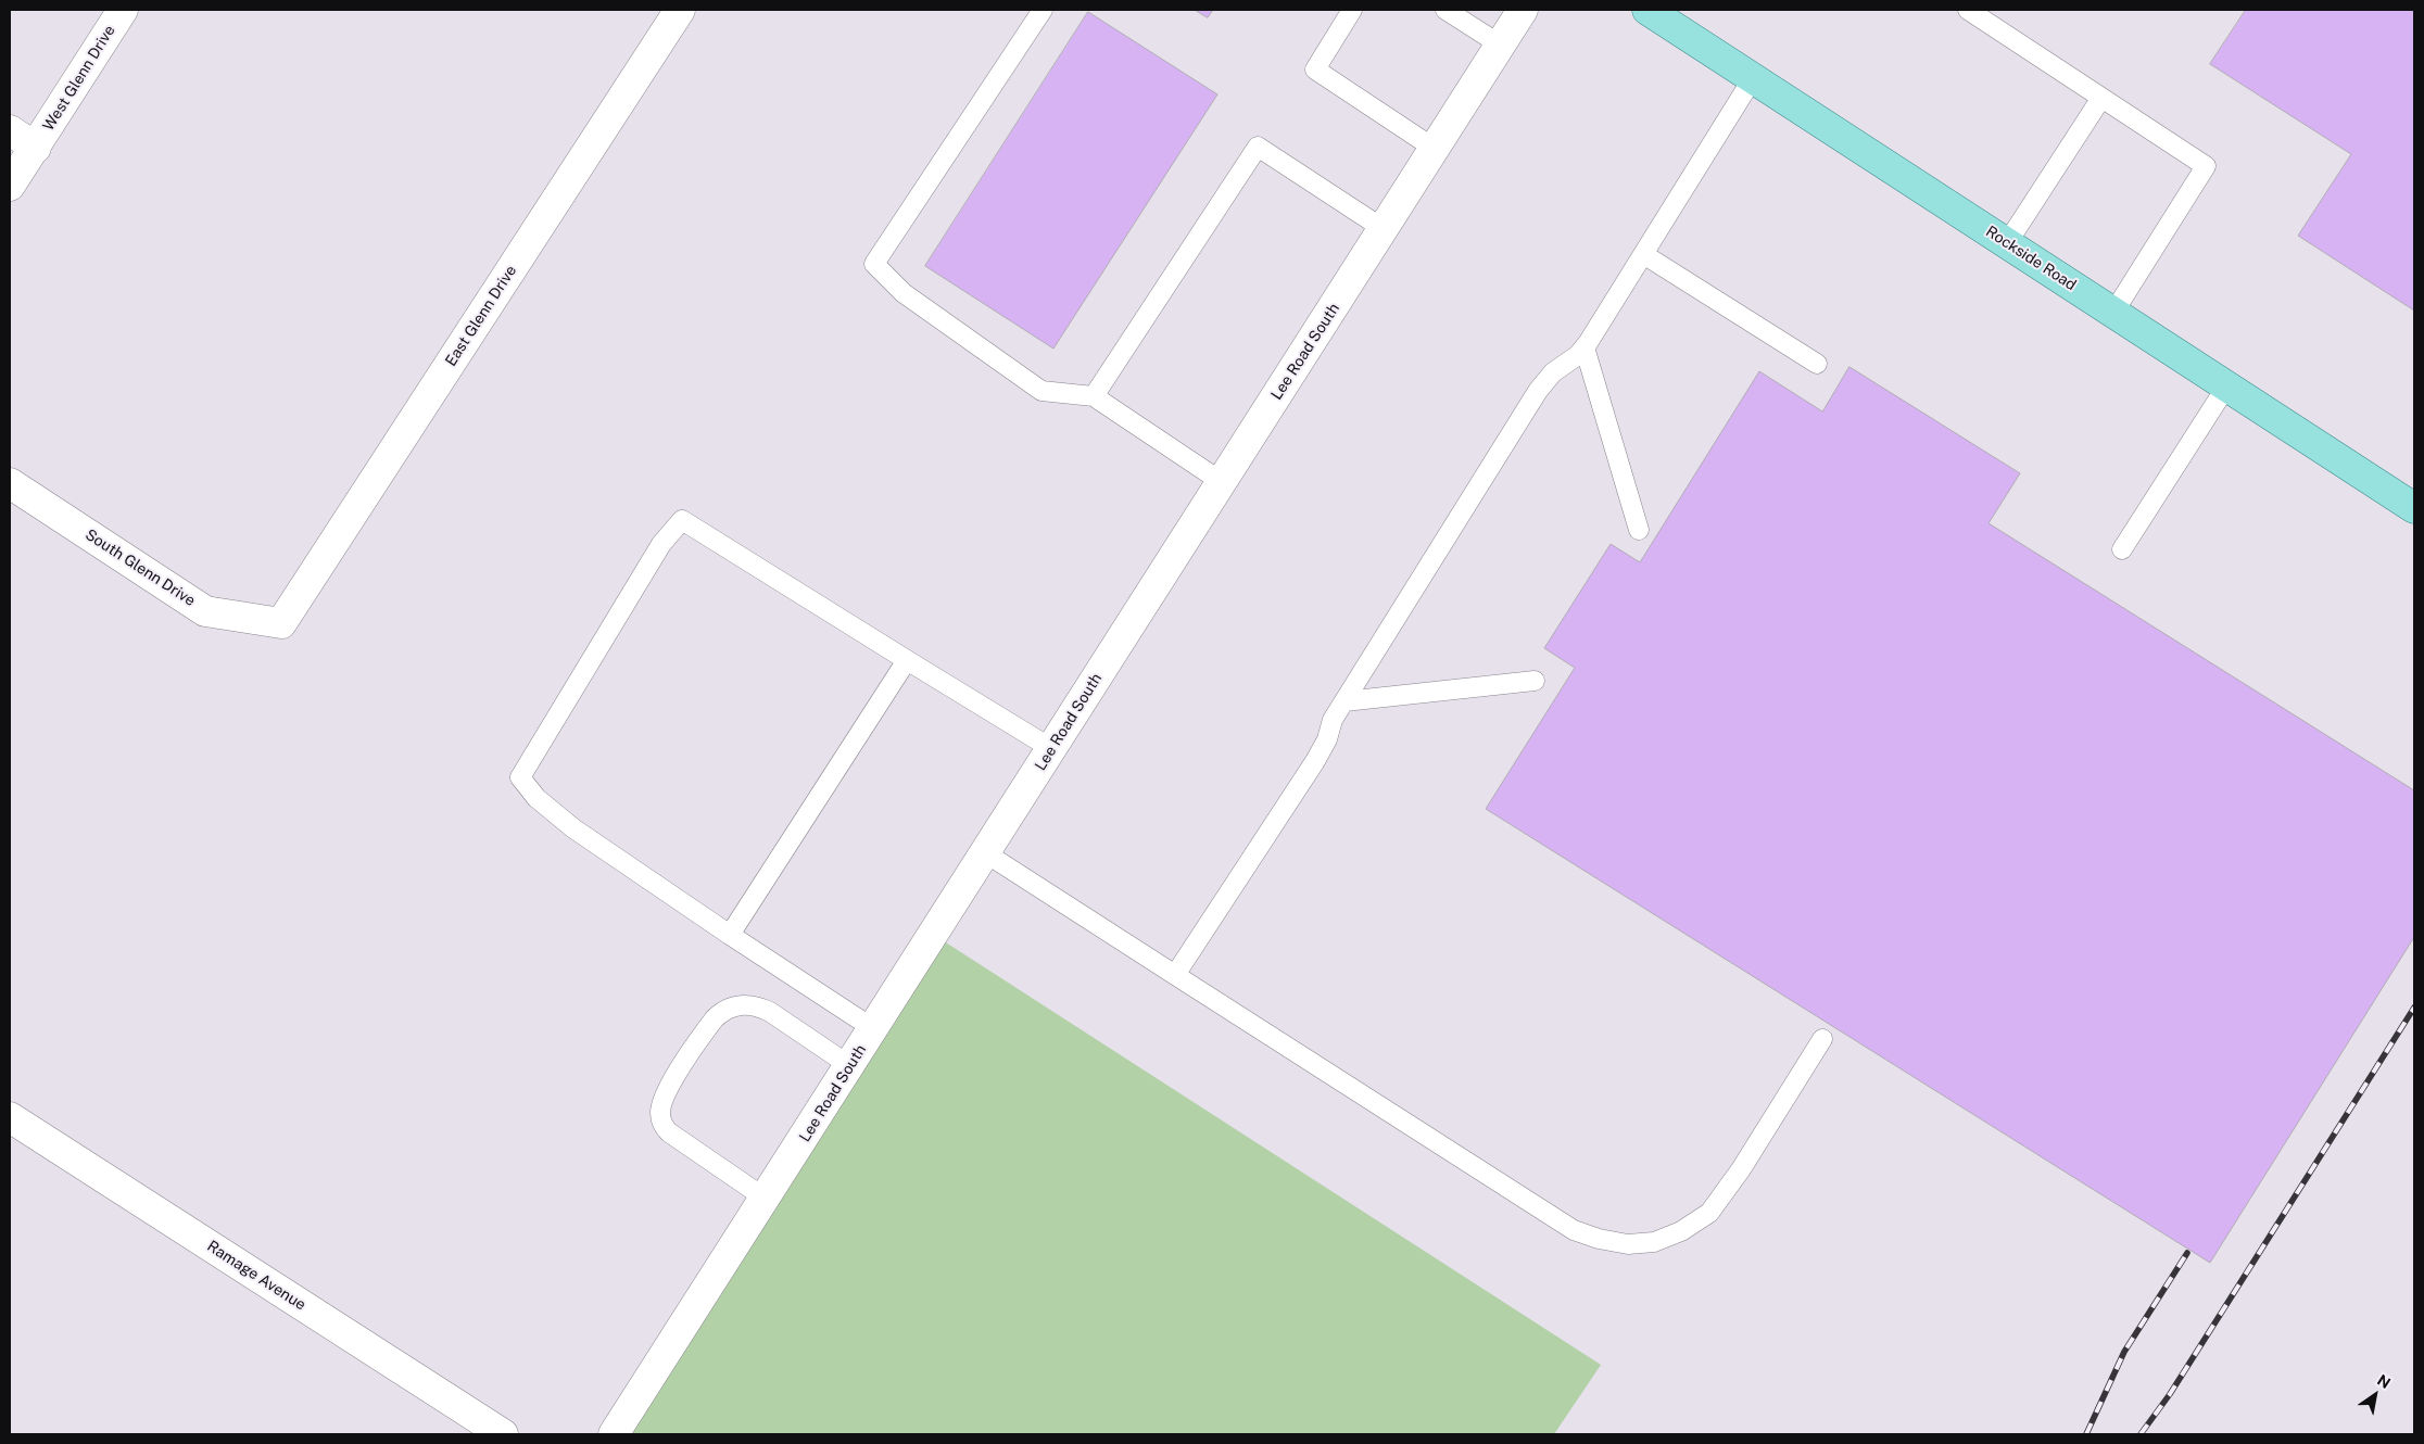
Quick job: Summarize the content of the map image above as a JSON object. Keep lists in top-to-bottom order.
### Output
{
  "streets": {
    "main road": ["Rockside Road"],
    "street": [
      "West Glenn Drive",
      "East Glenn Drive",
      "Lee Road South",
      "South Glenn Drive",
      "Ramage Avenue"
    ]
  },
  "crossings": [
    ["East Glenn Drive", "South Glenn Drive"]
  ],
  "north": "top right"
}
